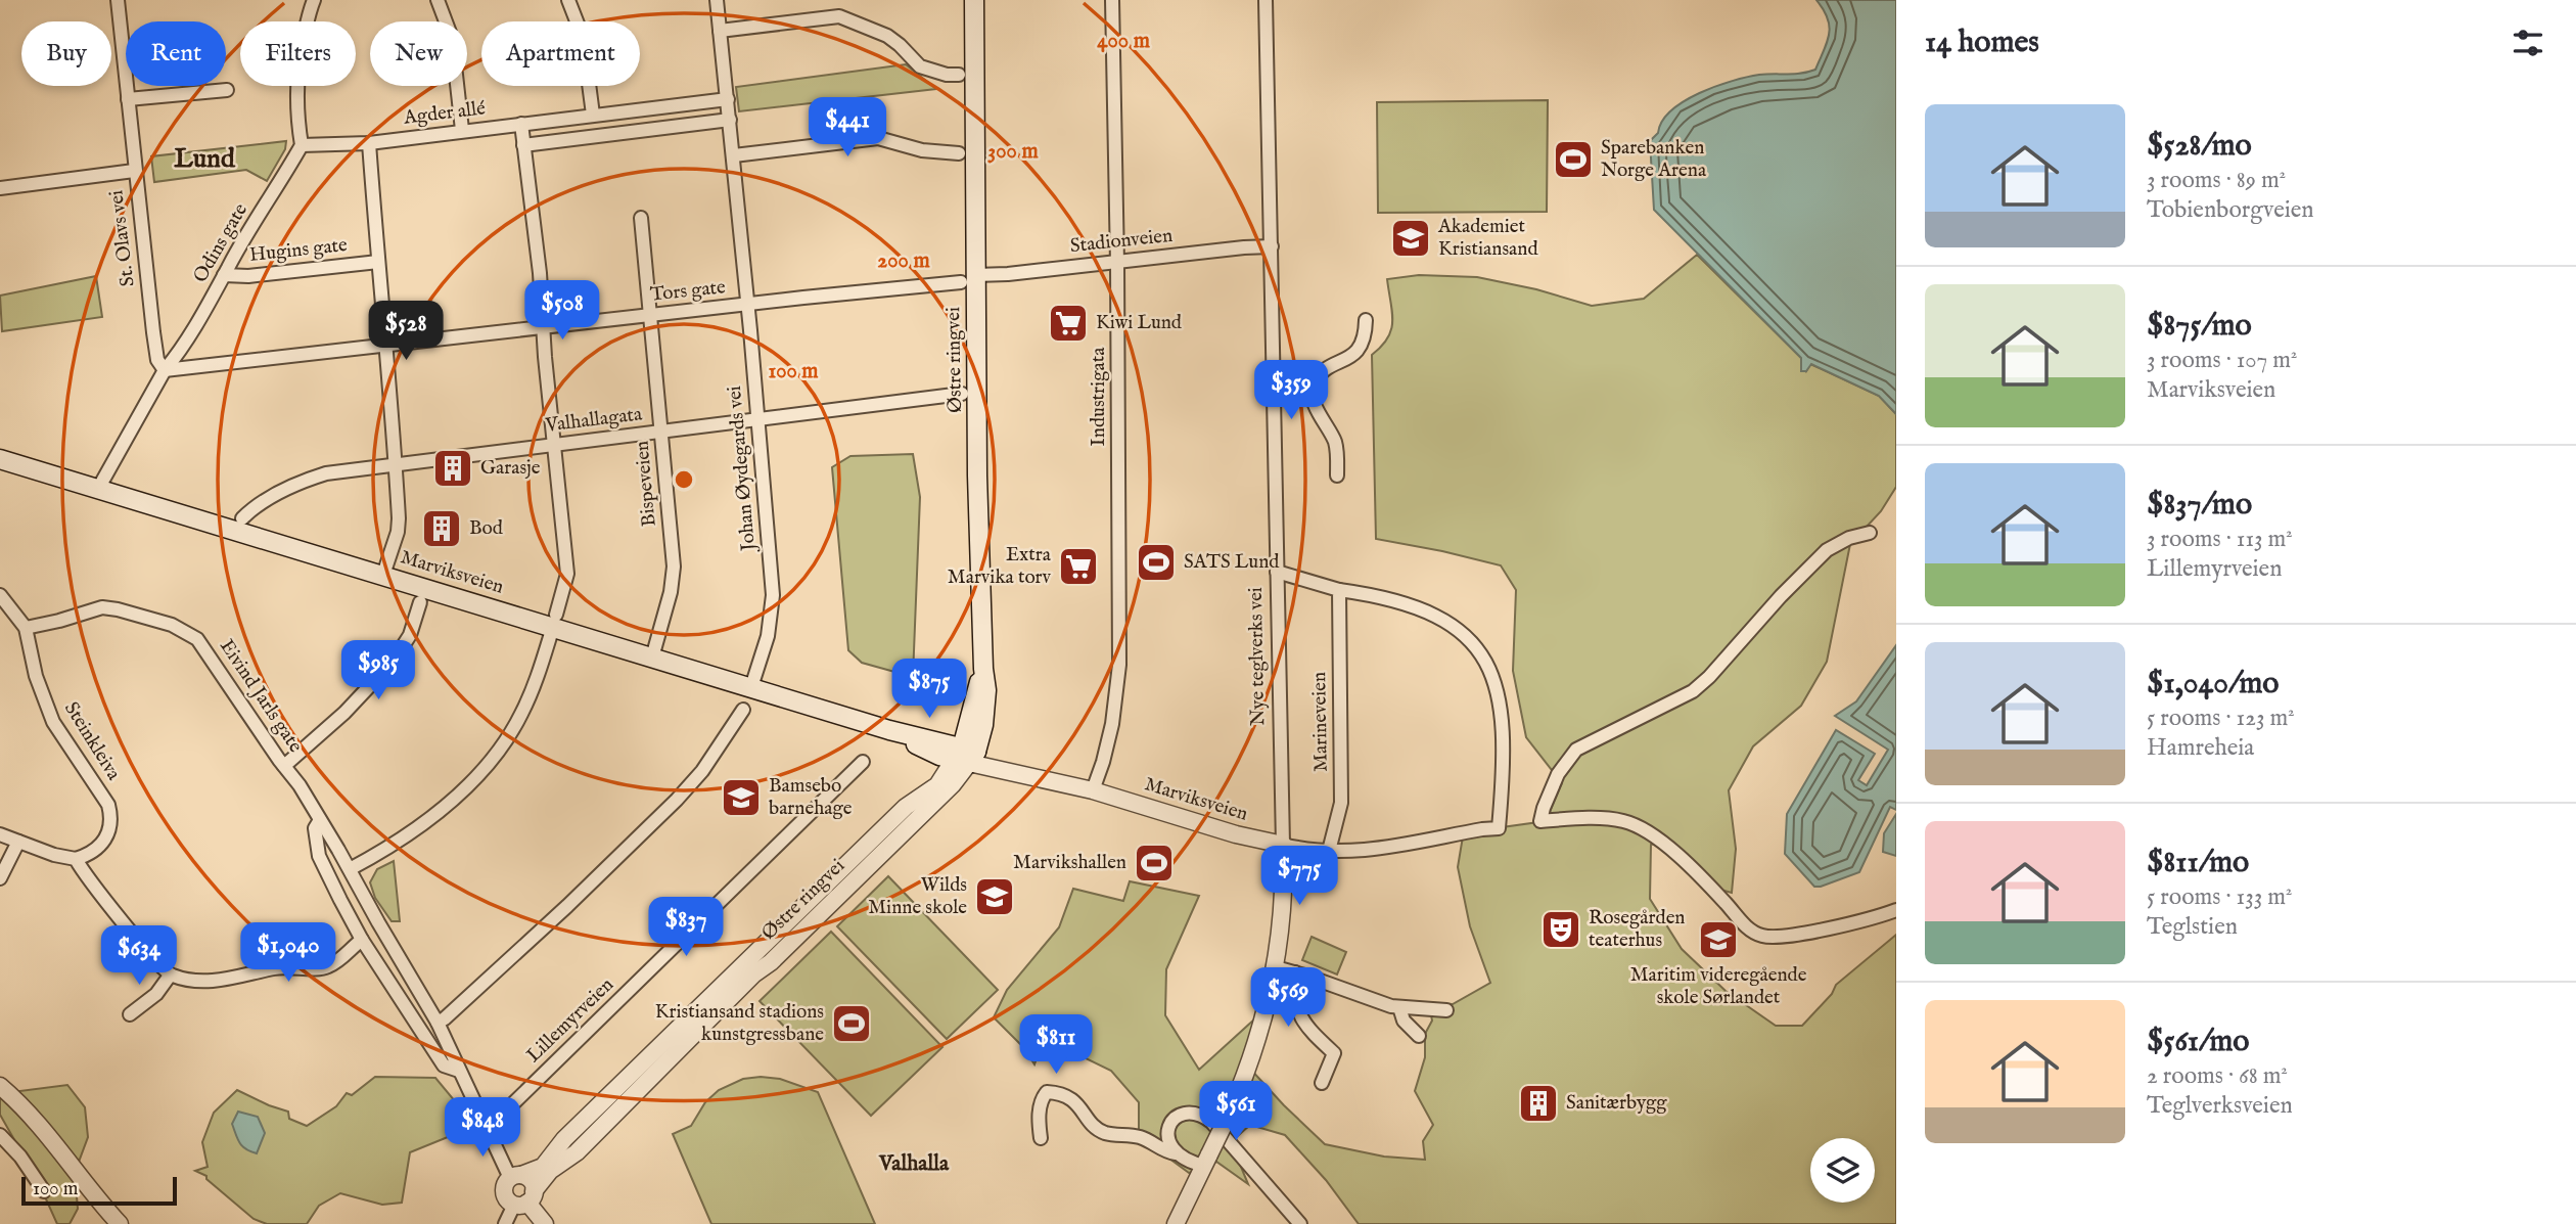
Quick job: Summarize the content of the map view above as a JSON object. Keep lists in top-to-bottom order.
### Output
{
  "streets": {
    "main road": ["Østre ringvei", "Marviksveien"],
    "street": [
      "Agder allé",
      "St. Olavs vei",
      "Stadionveien",
      "Odins gate",
      "Hugins gate",
      "Tors gate",
      "Industrigata",
      "Valhallagata",
      "Johan Øydegards vei",
      "Bispeveien",
      "Nye teglverks vei",
      "Eivind Jarls gate",
      "Marineveien",
      "Steinkleiva",
      "Lillemyrveien"
    ]
  },
  "crossings": [
    ["Agder allé", "Odins gate"],
    ["Agder allé", "Johan Øydegards vei"],
    ["St. Olavs vei", "Odins gate"],
    ["St. Olavs vei", "Tors gate"],
    ["Stadionveien", "Tors gate"],
    ["Stadionveien", "Østre ringvei"],
    ["Stadionveien", "Industrigata"],
    ["Stadionveien", "Nye teglverks vei"],
    ["Odins gate", "Hugins gate"],
    ["Odins gate", "Tors gate"],
    ["Odins gate", "Marviksveien"],
    ["Tors gate", "Østre ringvei"],
    ["Tors gate", "Johan Øydegards vei"],
    ["Tors gate", "Bispeveien"],
    ["Østre ringvei", "Marviksveien"],
    ["Østre ringvei", "Eivind Jarls gate"],
    ["Industrigata", "Marviksveien"],
    ["Valhallagata", "Johan Øydegards vei"],
    ["Valhallagata", "Bispeveien"],
    ["Johan Øydegards vei", "Marviksveien"],
    ["Bispeveien", "Marviksveien"],
    ["Marviksveien", "Nye teglverks vei"],
    ["Marviksveien", "Marineveien"],
    ["Eivind Jarls gate", "Steinkleiva"],
    ["Eivind Jarls gate", "Lillemyrveien"]
  ],
  "districts": ["Lund", "Valhalla"],
  "places": {
    "sports": [
      "Sparebanken Norge Arena",
      "SATS Lund",
      "Marvikshallen",
      "Kristiansand stadions kunstgressbane"
    ],
    "school or university": [
      "Akademiet Kristiansand",
      "Bamsebo barnehage",
      "Wilds Minne skole",
      "Maritim videregående skole Sørlandet"
    ],
    "supermarket": ["Kiwi Lund", "Extra Marvika torv"],
    "building": ["Garasje", "Bod", "Sanitærbygg"],
    "theatre": ["Rosegården teaterhus"]
  },
  "scale_bar": "100 m",
  "page": {
    "heading": "14 homes",
    "chip": [
      "Buy",
      "Rent",
      "Filters",
      "New",
      "Apartment"
    ],
    "list": [
      {
        "name": "$528/mo",
        "note": "3 rooms · 89 m² · Tobienborgveien"
      },
      {
        "name": "$875/mo",
        "note": "3 rooms · 107 m² · Marviksveien"
      },
      {
        "name": "$837/mo",
        "note": "3 rooms · 113 m² · Lillemyrveien"
      },
      {
        "name": "$1,040/mo",
        "note": "5 rooms · 123 m² · Hamreheia"
      },
      {
        "name": "$811/mo",
        "note": "5 rooms · 133 m² · Teglstien"
      },
      {
        "name": "$561/mo",
        "note": "2 rooms · 68 m² · Teglverksveien"
      }
    ],
    "price": [
      "$441",
      "$508",
      "$528",
      "$359",
      "$985",
      "$875",
      "$775",
      "$837",
      "$1,040",
      "$634",
      "$569",
      "$811",
      "$561",
      "$848"
    ],
    "scale": "100 m"
  },
  "rings": [
    "400 m",
    "300 m",
    "200 m",
    "100 m"
  ]
}
